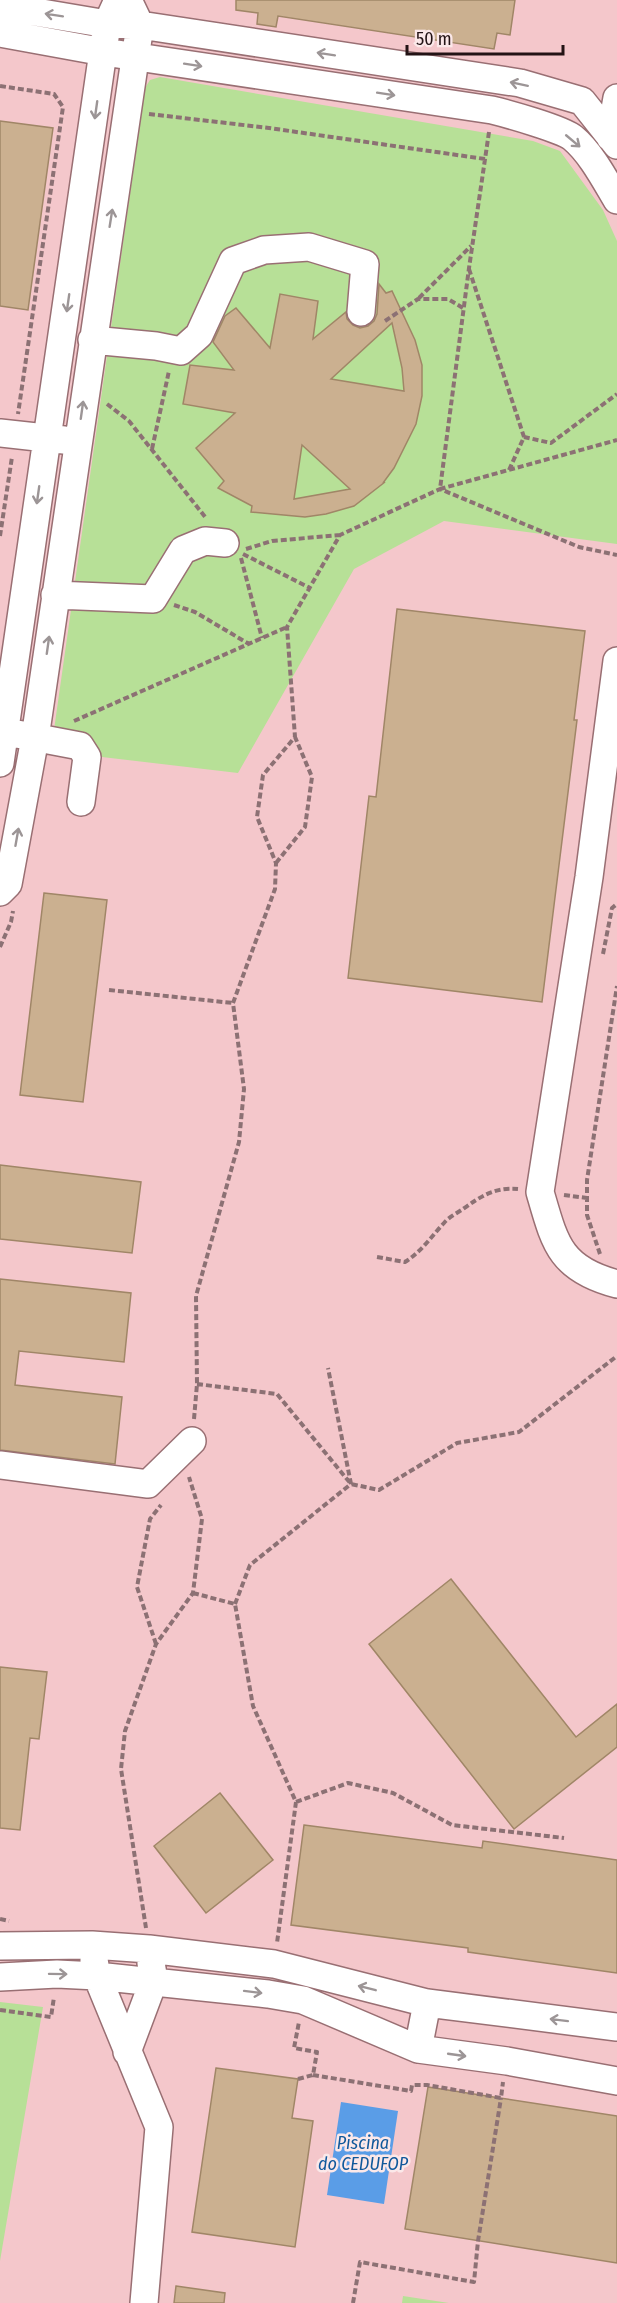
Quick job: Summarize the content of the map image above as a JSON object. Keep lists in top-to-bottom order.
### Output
{
  "water": ["Piscina do CEDUFOP"],
  "scale_bar": "50 m"
}
